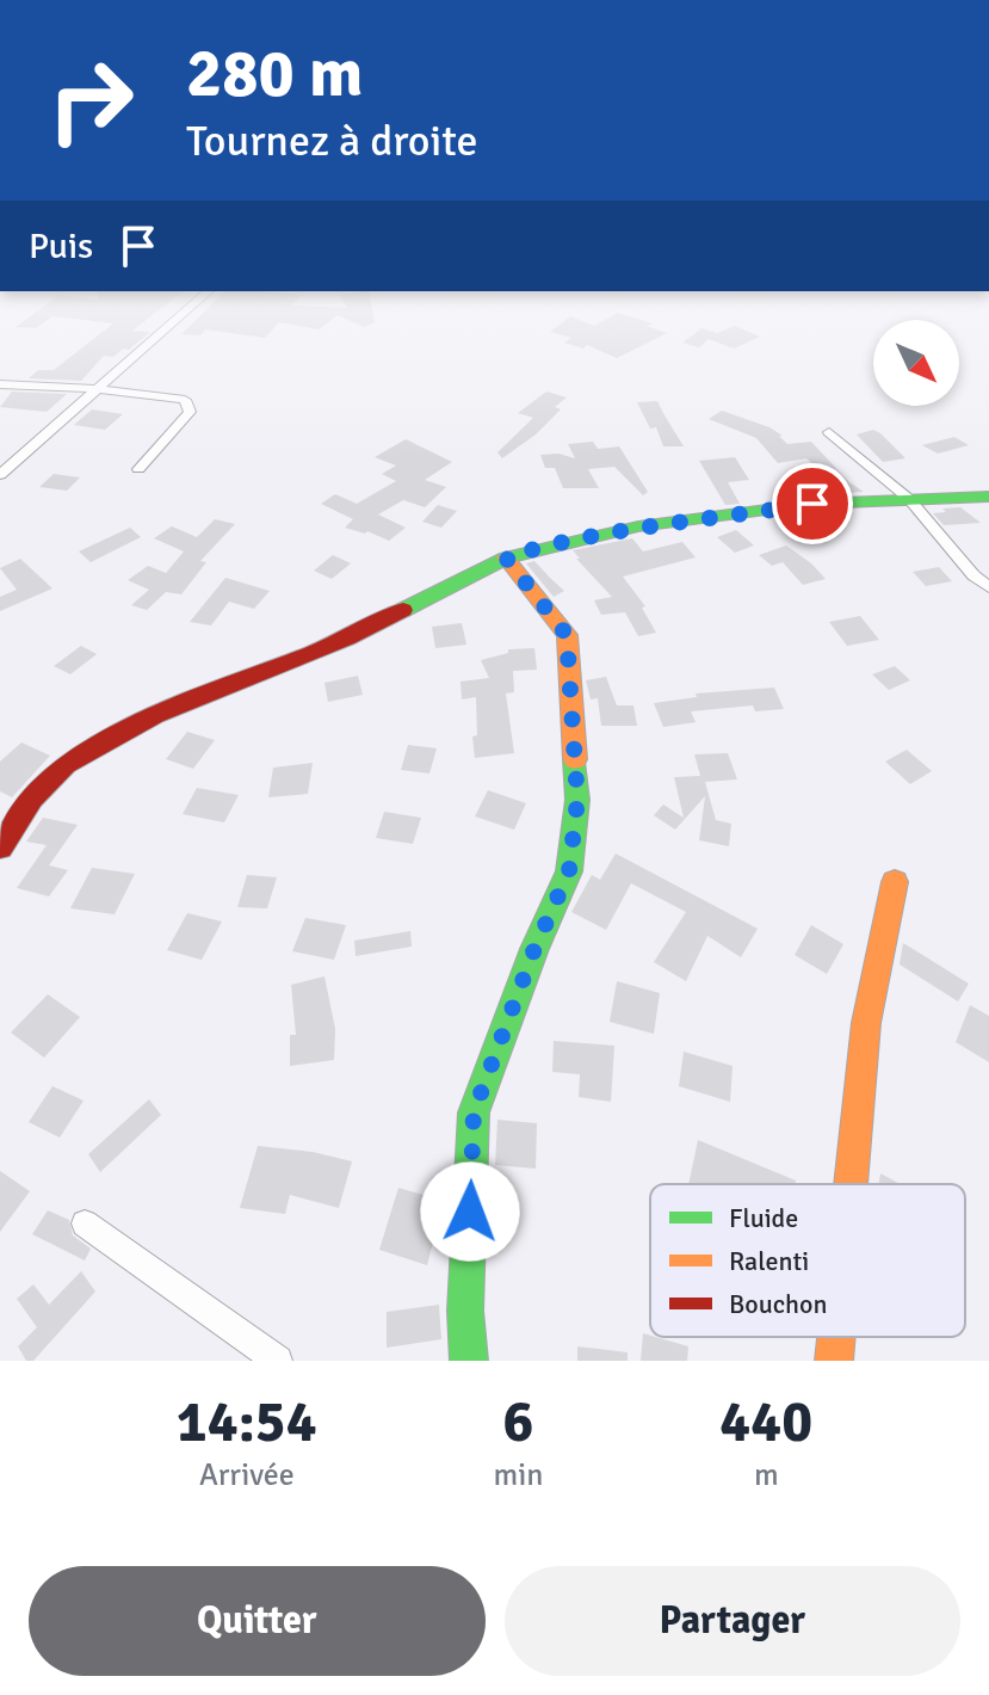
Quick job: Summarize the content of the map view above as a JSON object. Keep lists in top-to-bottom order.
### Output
{
  "legend": ["Fluide", "Ralenti", "Bouchon"],
  "north": "bottom right",
  "page": {
    "turn": ["280 m", "Tournez à droite"],
    "then": "Puis",
    "eta": [
      "14:54",
      "Arrivée",
      "6",
      "min",
      "440",
      "m"
    ],
    "buttons": ["Quitter", "Partager"]
  }
}
